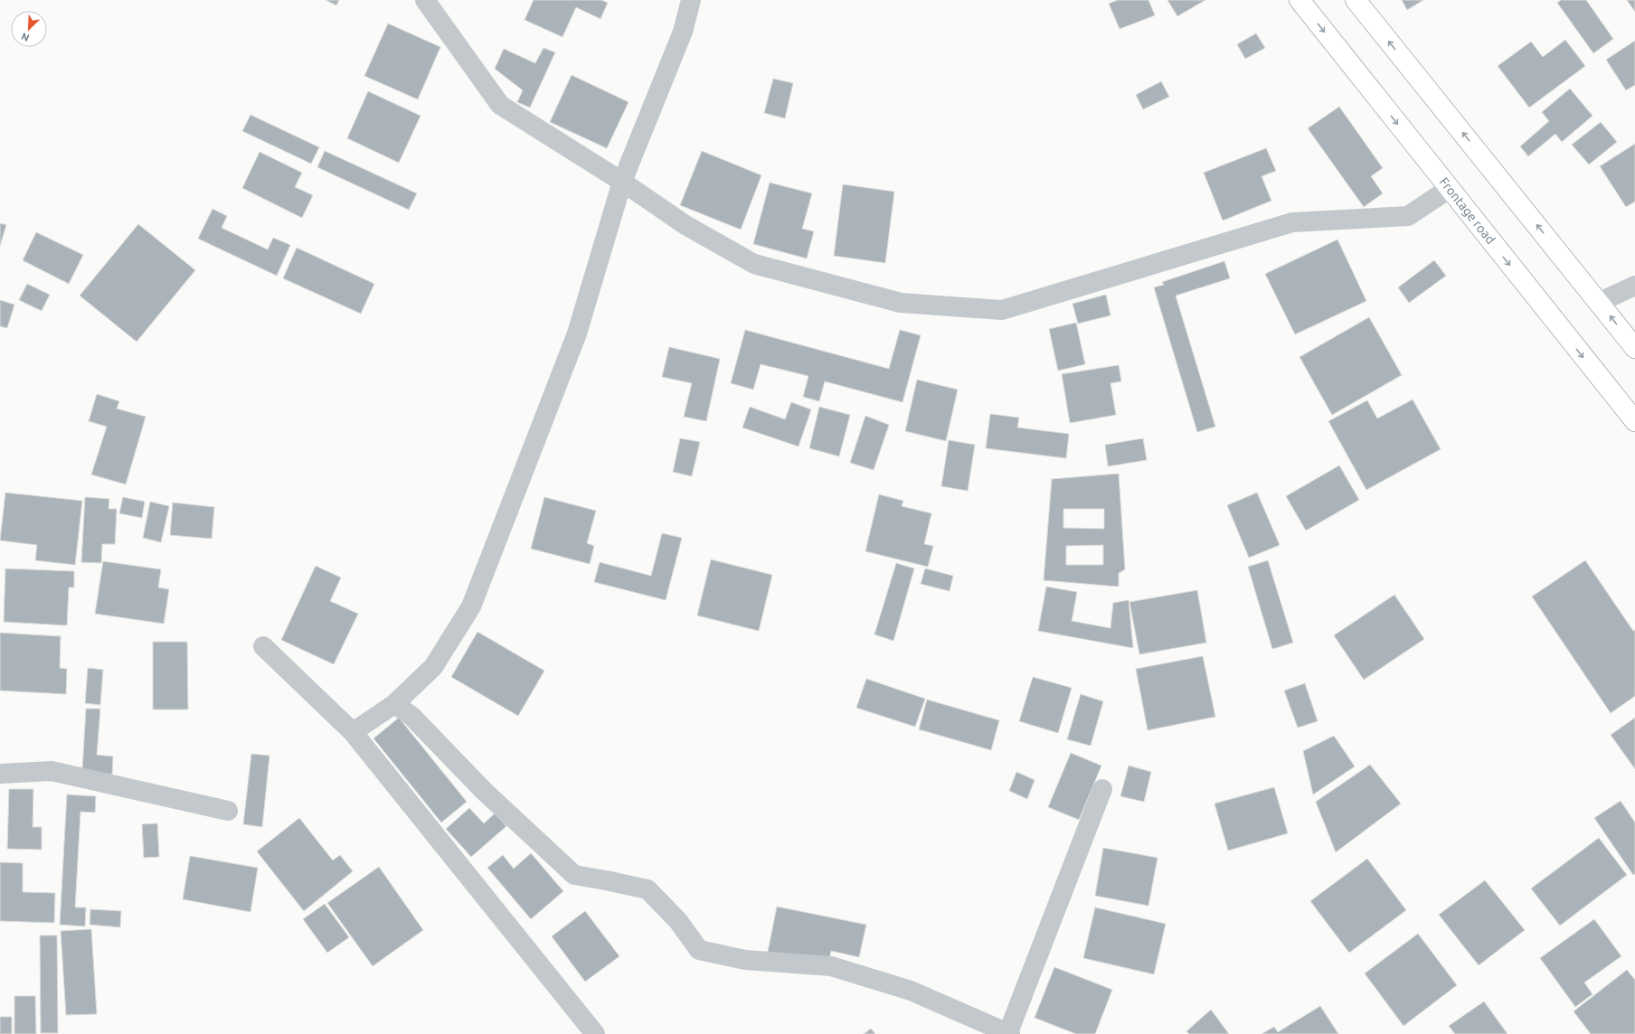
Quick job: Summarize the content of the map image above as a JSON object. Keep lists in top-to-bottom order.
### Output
{
  "streets": {
    "main road": ["Frontage road"]
  },
  "north": "bottom left"
}
